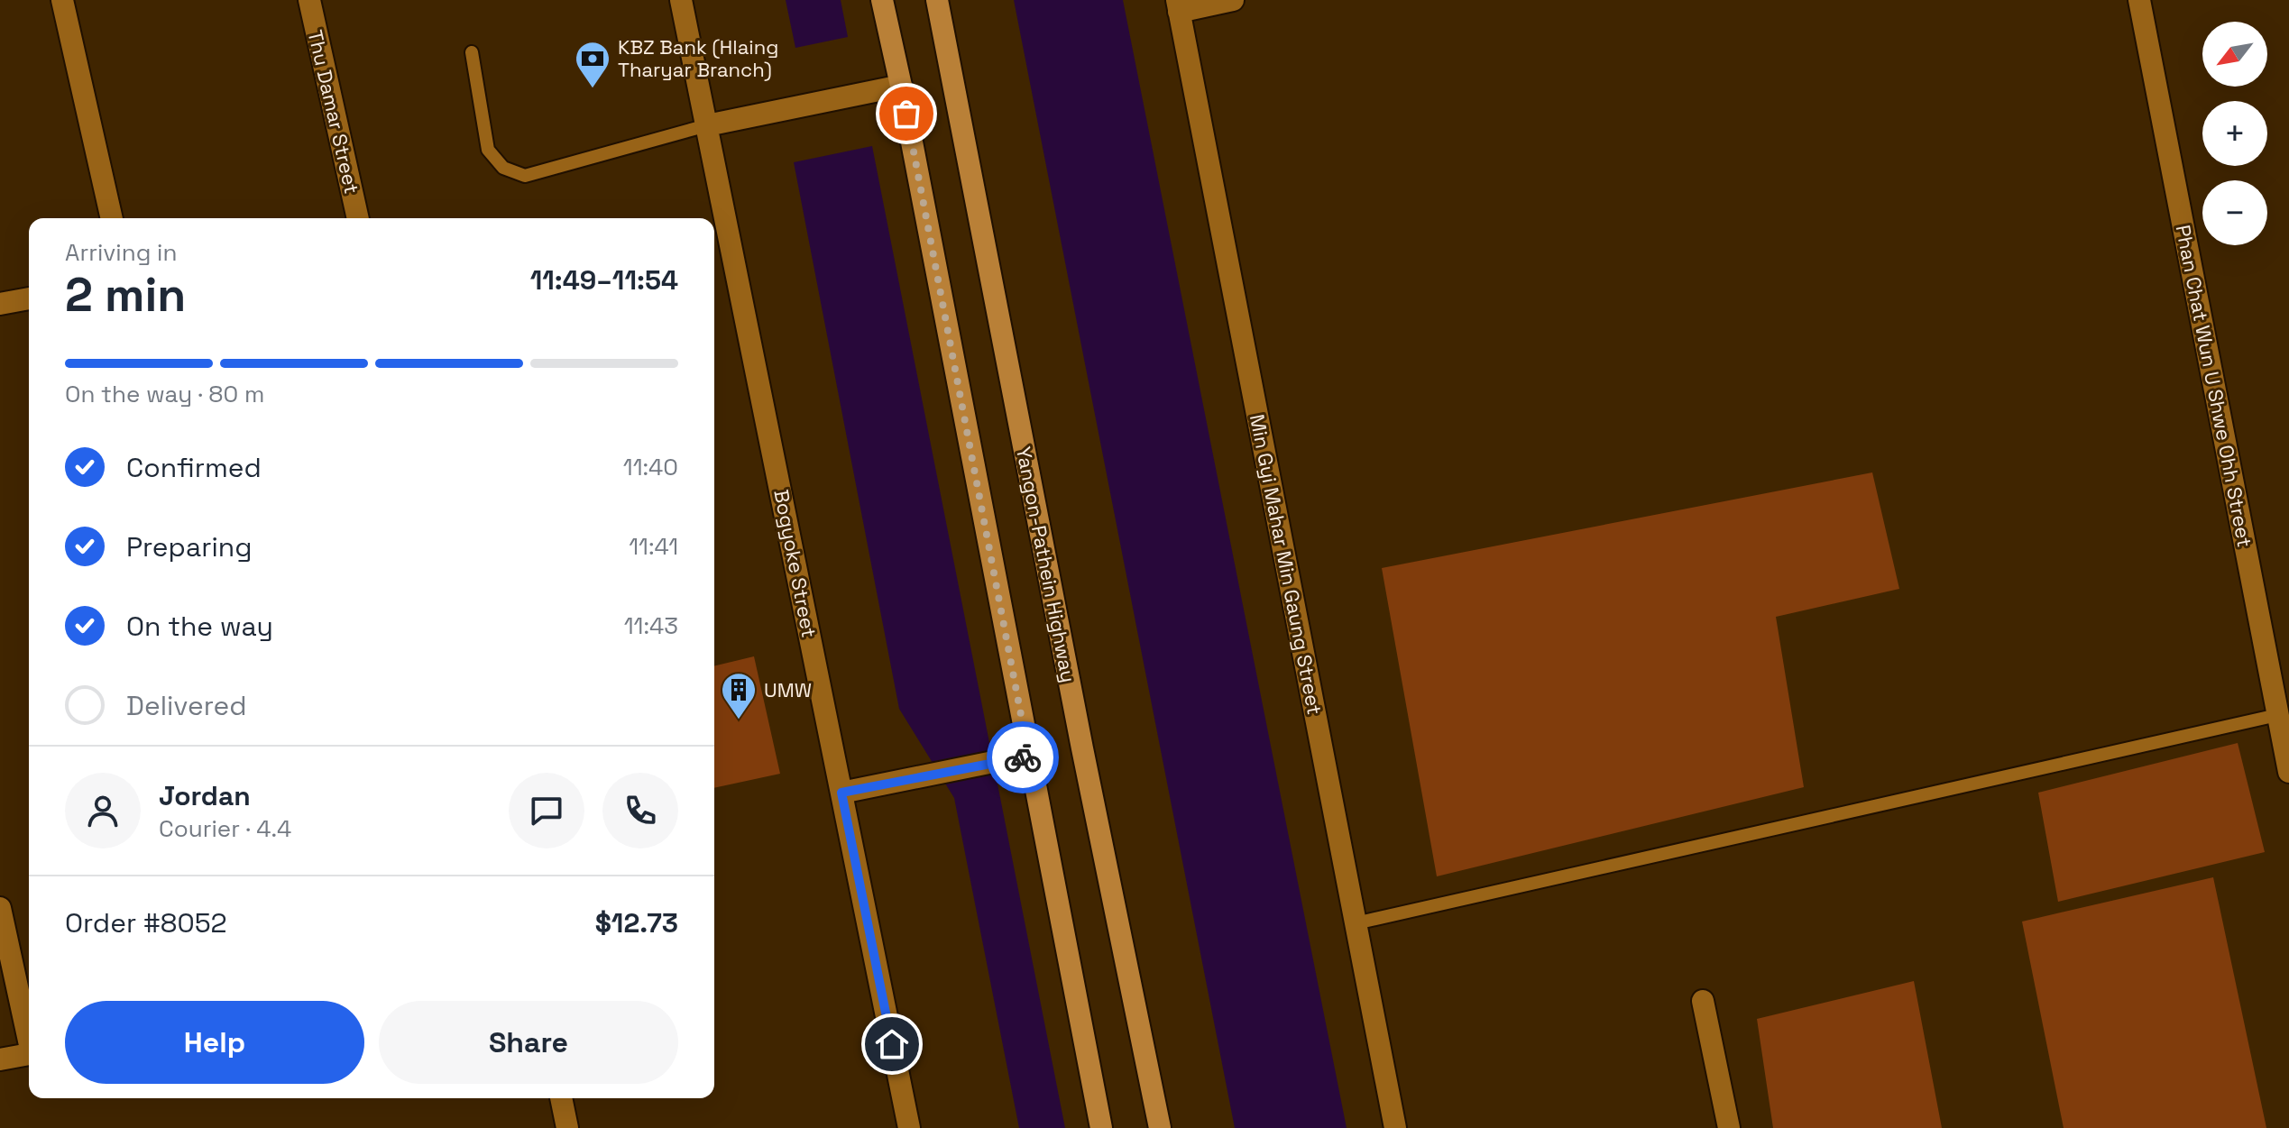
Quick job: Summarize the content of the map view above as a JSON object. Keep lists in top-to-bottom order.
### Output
{
  "streets": {
    "main road": ["Yangon-Pathein Highway"],
    "street": [
      "Thu Damar Street",
      "Phan Chat Wun U Shwe Ohh Street",
      "Bogyoke Street",
      "Min Gyi Mahar Min Gaung Street"
    ]
  },
  "places": {
    "bank": ["KBZ Bank (Hlaing Tharyar Branch)"],
    "building": ["UMW"]
  },
  "north": "bottom left",
  "page": {
    "map_buttons": ["+", "−"],
    "heading": ["2 min", "Arriving in", "11:49–11:54"],
    "panel": [
      "Jordan",
      "Courier · 4.4",
      "Order #8052",
      "$12.73"
    ],
    "bar": "On the way · 80 m",
    "list": [
      ["Confirmed", "11:40"],
      ["Preparing", "11:41"],
      ["On the way", "11:43"],
      "Delivered"
    ],
    "buttons": ["Help", "Share"]
  }
}
